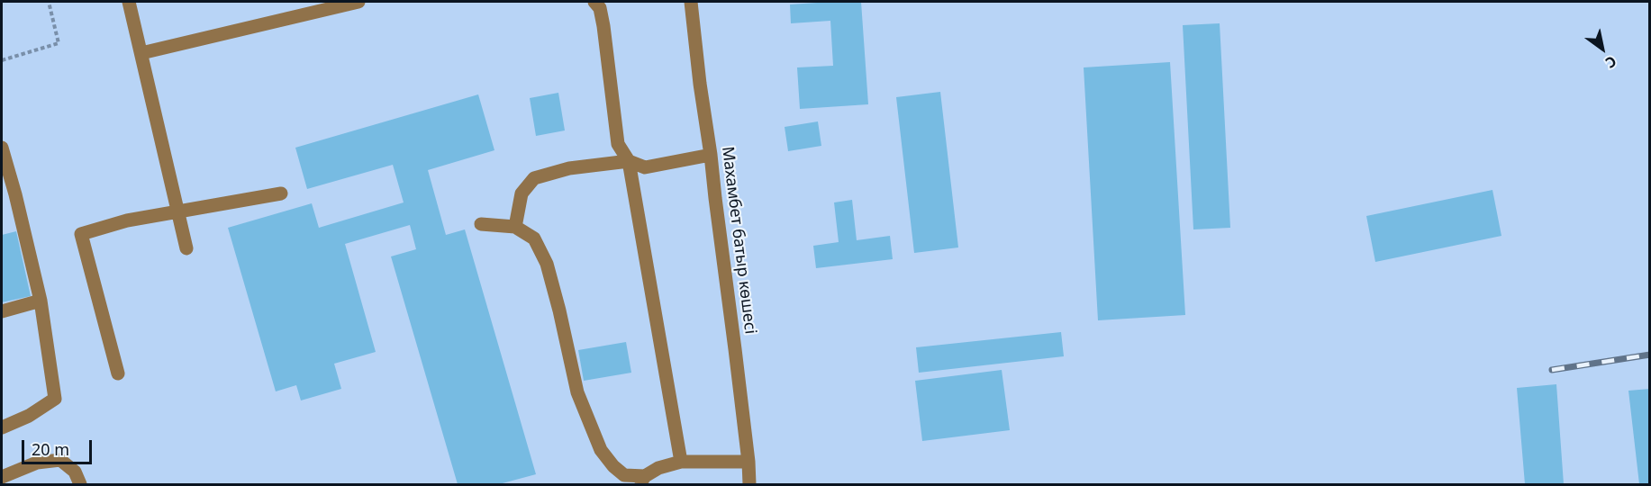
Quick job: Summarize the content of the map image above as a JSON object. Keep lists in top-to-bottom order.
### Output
{
  "streets": {
    "street": ["Махамбет батыр көшесі"]
  },
  "scale_bar": "20 m",
  "north": "bottom right"
}
